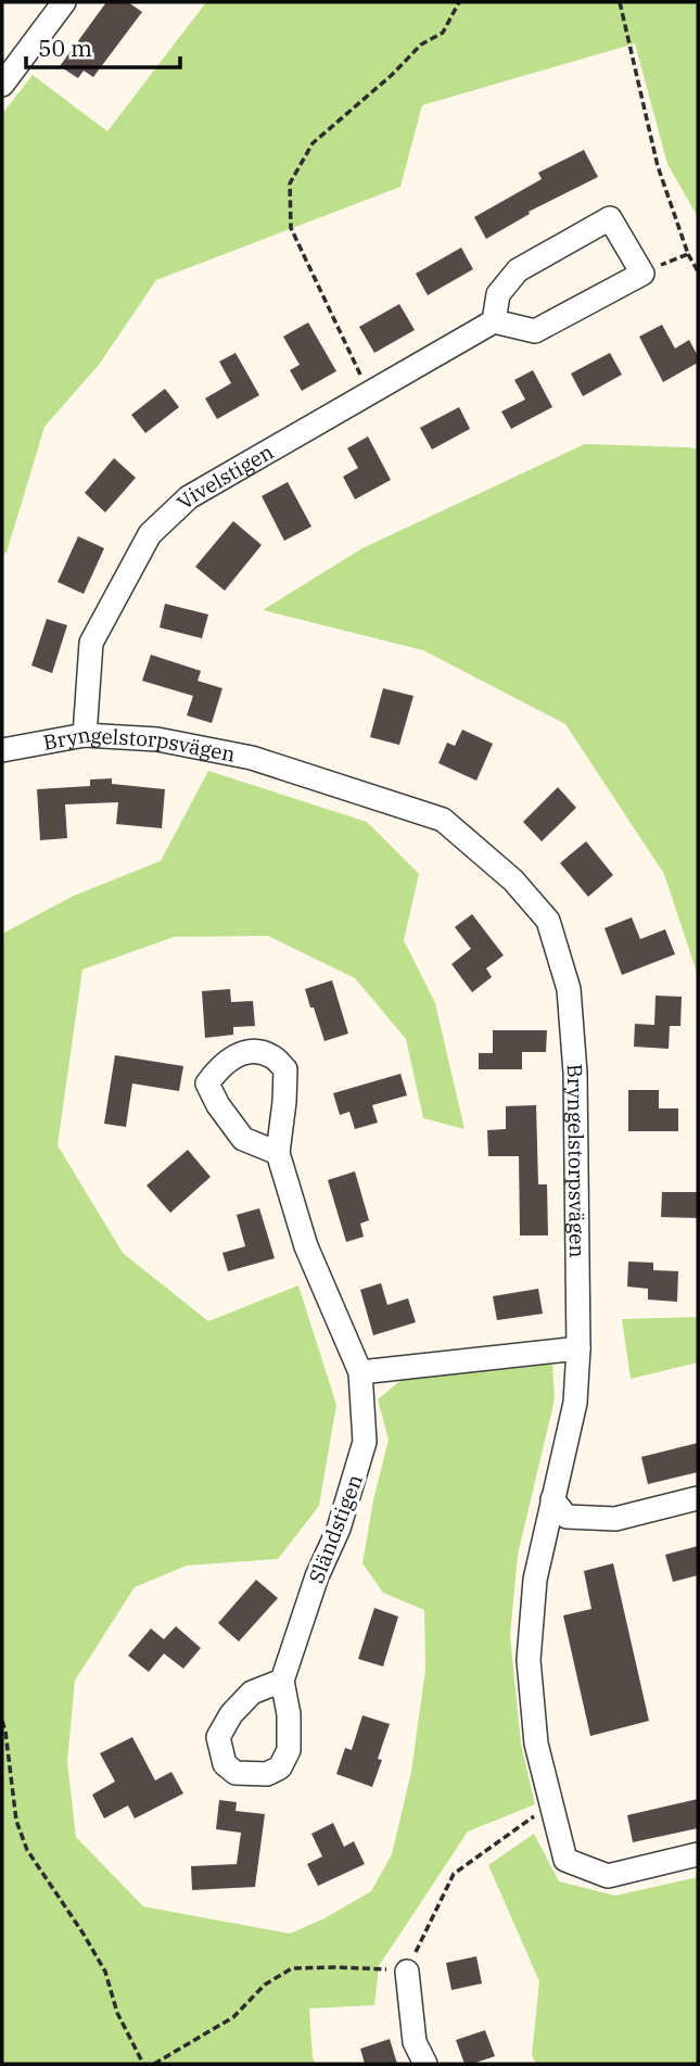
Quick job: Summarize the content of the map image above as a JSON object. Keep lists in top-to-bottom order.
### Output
{
  "streets": {
    "street": ["Vivelstigen", "Bryngelstorpsvägen", "Sländstigen"]
  },
  "crossings": [
    ["Vivelstigen", "Bryngelstorpsvägen"]
  ],
  "scale_bar": "50 m"
}
